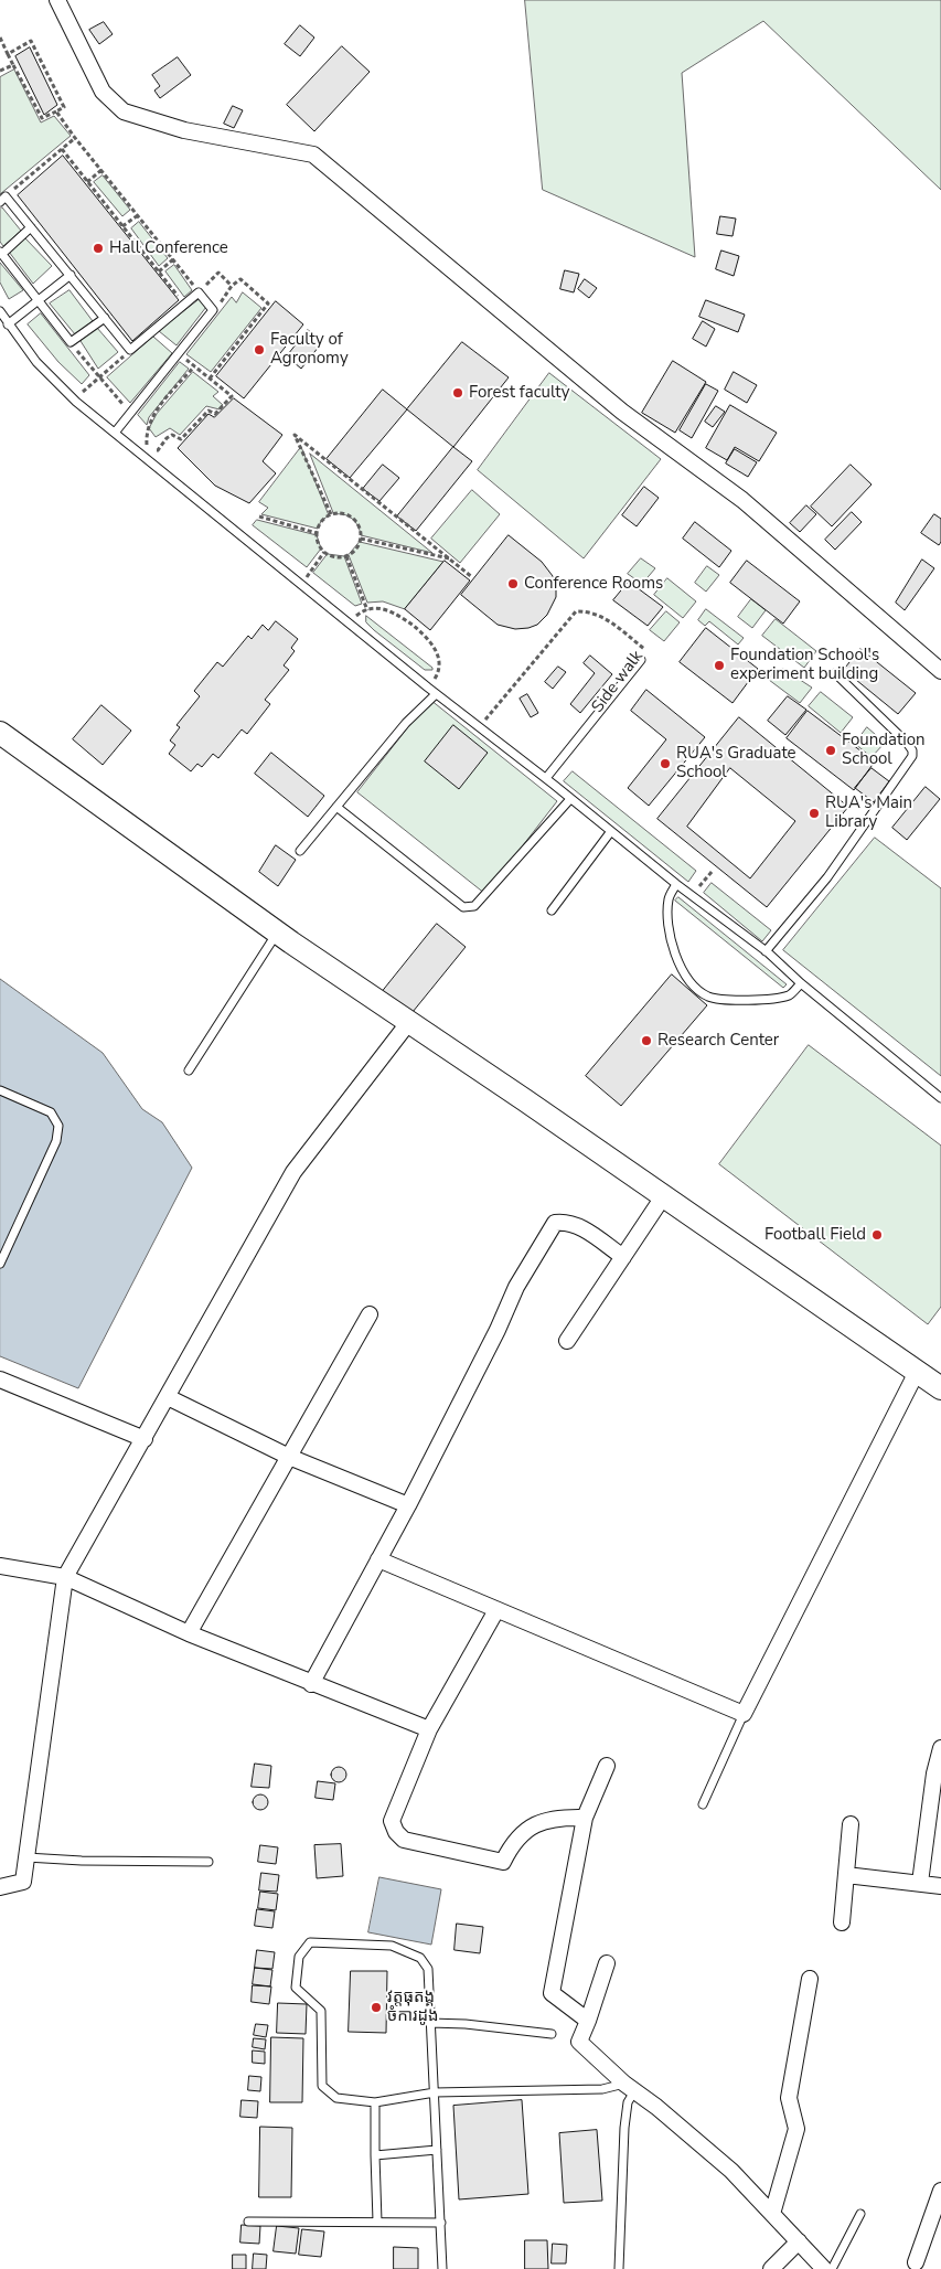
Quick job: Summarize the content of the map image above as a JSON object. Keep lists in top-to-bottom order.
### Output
{
  "streets": {
    "path": ["Side walk"]
  },
  "places": [
    "Hall Conference",
    "Faculty of Agronomy",
    "Forest faculty",
    "Conference Rooms",
    "Foundation School's experiment building",
    "Foundation School",
    "RUA's Graduate School",
    "RUA's Main Library",
    "Research Center",
    "Football Field",
    "វត្តធុតង្គ ចំការដូង"
  ]
}
